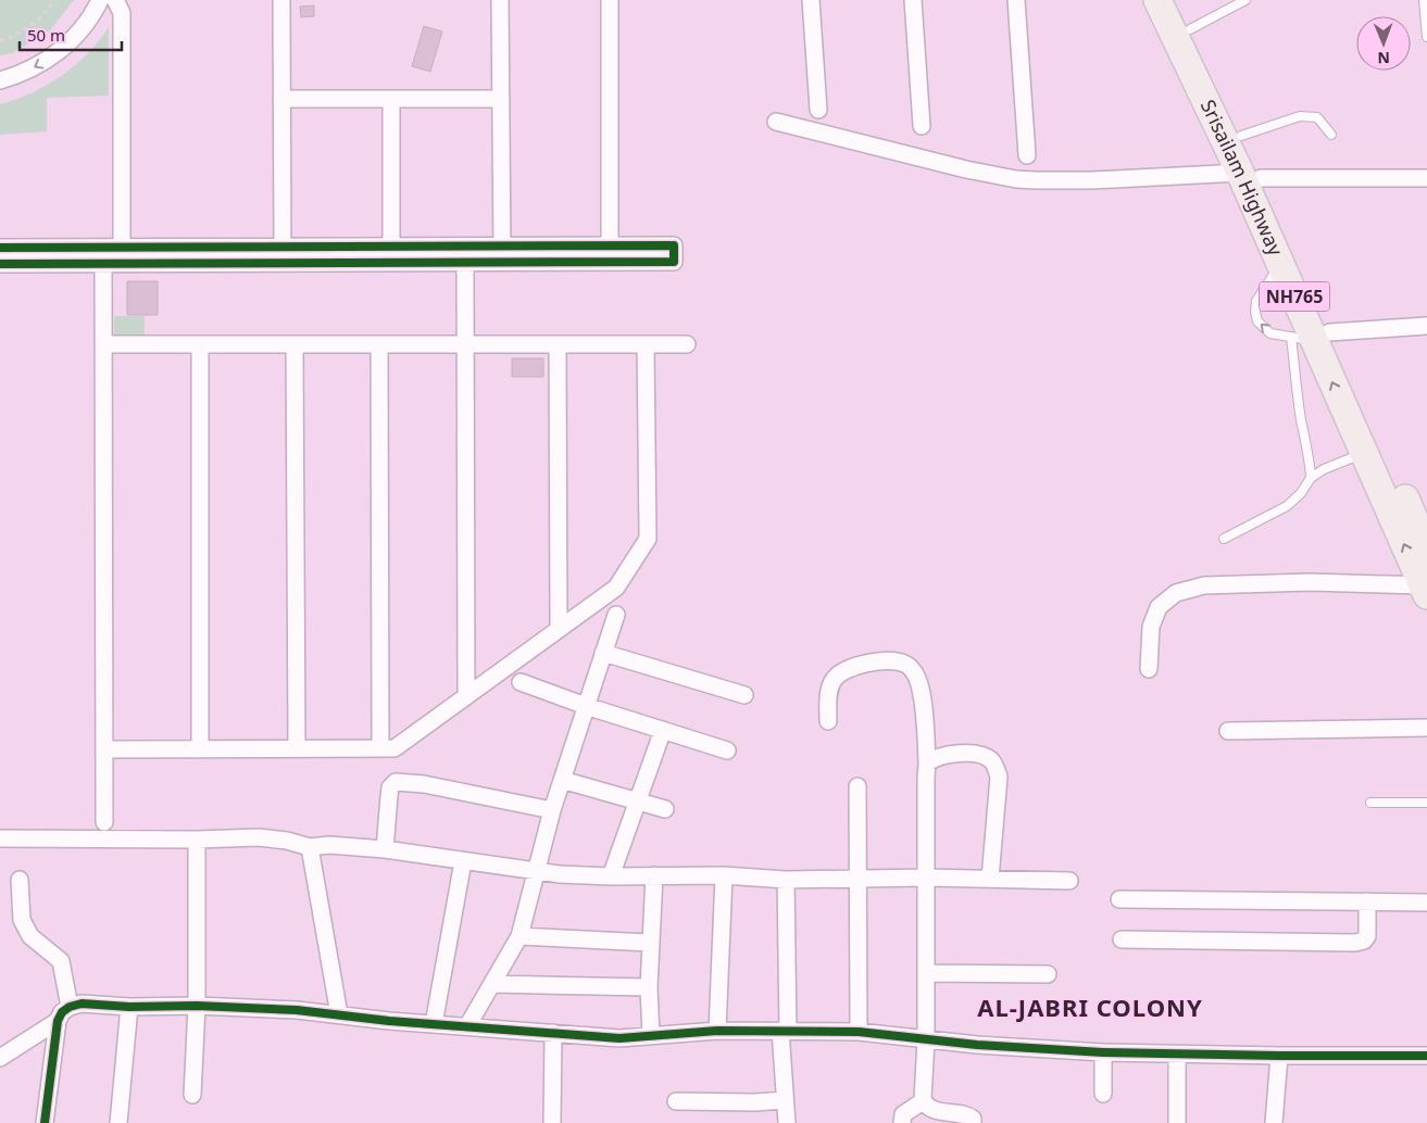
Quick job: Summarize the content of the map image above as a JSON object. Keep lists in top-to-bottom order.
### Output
{
  "streets": {
    "highway": ["Srisailam Highway", "NH765"]
  },
  "districts": ["AL-JABRI COLONY"],
  "scale_bar": "50 m",
  "north": "bottom"
}
